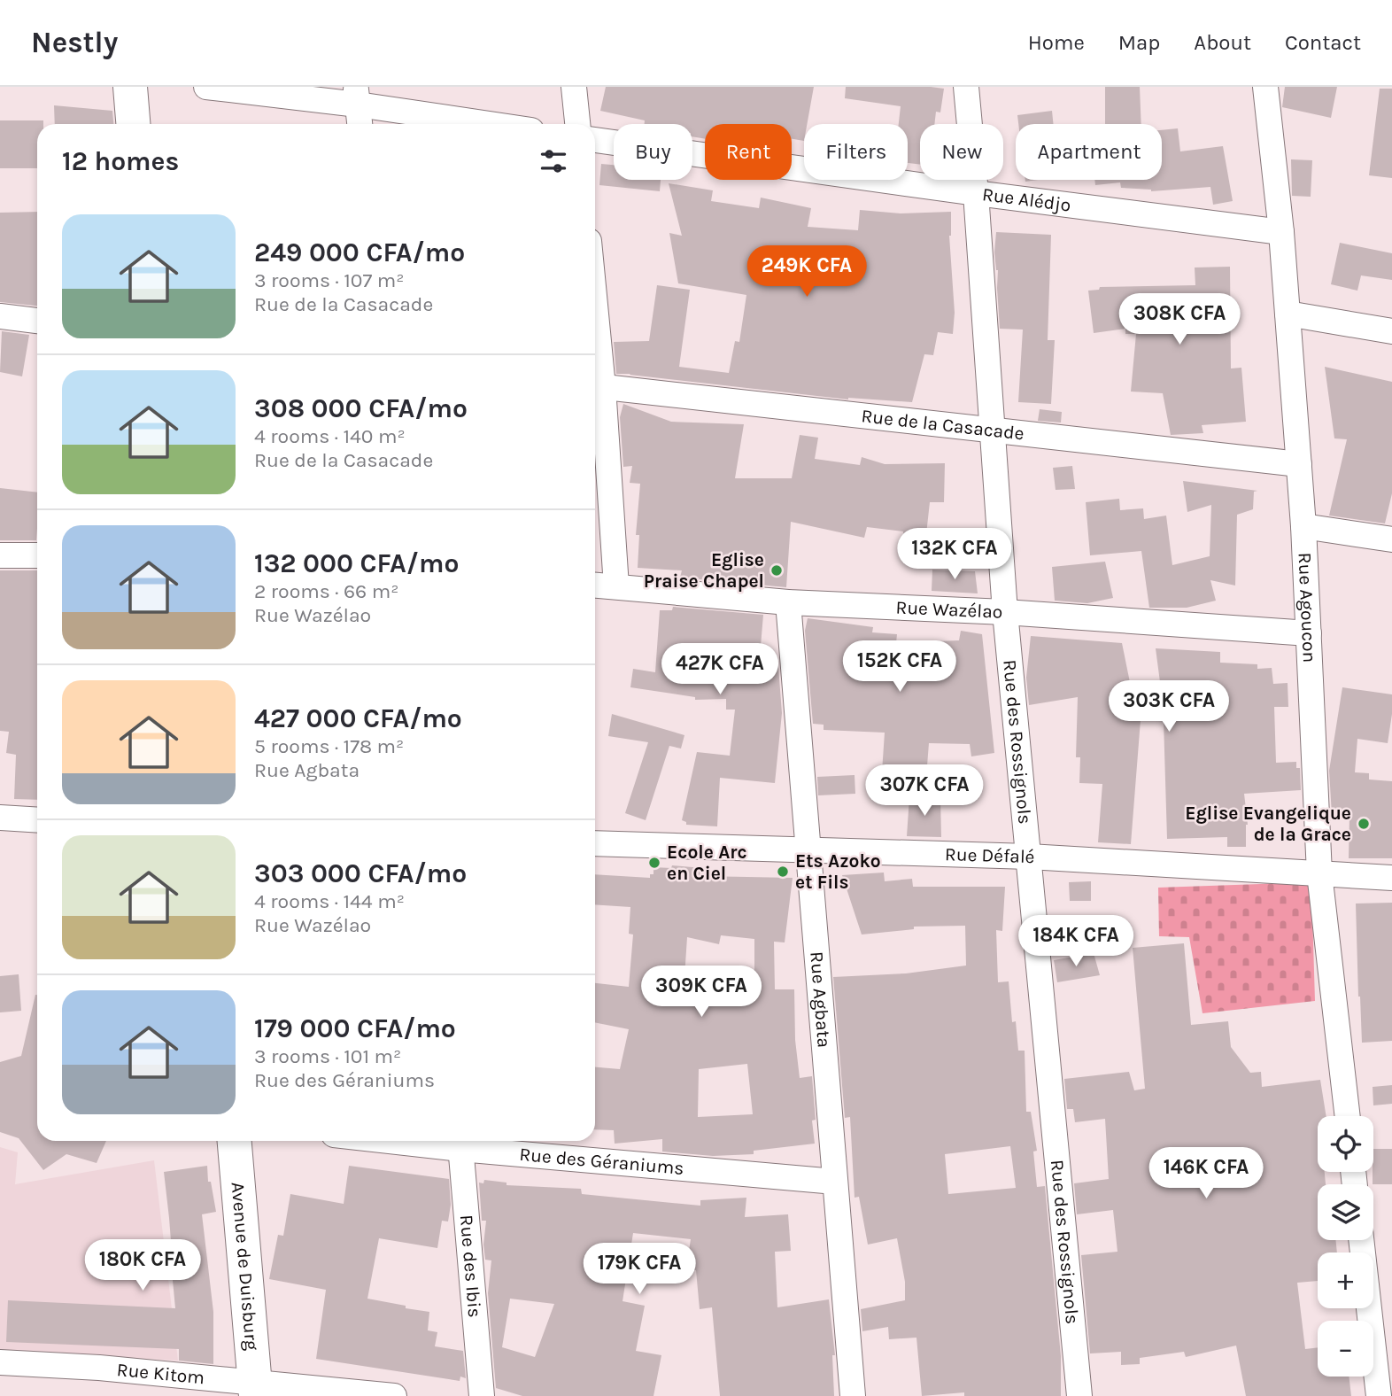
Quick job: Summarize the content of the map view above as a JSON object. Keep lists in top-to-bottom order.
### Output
{
  "streets": {
    "street": [
      "Rue Alédjo",
      "Rue de la Casacade",
      "Rue Agoucon",
      "Rue Wazélao",
      "Rue des Rossignols",
      "Rue Défalé",
      "Rue Agbata",
      "Rue des Géraniums",
      "Rue des Ibis",
      "Avenue de Duisburg",
      "Rue Kitom"
    ]
  },
  "crossings": [
    ["Rue Alédjo", "Rue Agoucon"],
    ["Rue Alédjo", "Rue des Rossignols"],
    ["Rue de la Casacade", "Rue Agoucon"],
    ["Rue de la Casacade", "Rue des Rossignols"],
    ["Rue Agoucon", "Rue Wazélao"],
    ["Rue Agoucon", "Rue Défalé"],
    ["Rue Wazélao", "Rue des Rossignols"],
    ["Rue Wazélao", "Rue Agbata"],
    ["Rue des Rossignols", "Rue Défalé"],
    ["Rue Défalé", "Rue Agbata"],
    ["Rue Agbata", "Rue des Géraniums"],
    ["Rue des Géraniums", "Rue des Ibis"],
    ["Avenue de Duisburg", "Rue Kitom"]
  ],
  "places": [
    "Eglise Praise Chapel",
    "Eglise Evangelique de la Grace",
    "Ecole Arc en Ciel",
    "Ets Azoko et Fils"
  ],
  "page": {
    "header": "Nestly",
    "nav": [
      "Home",
      "Map",
      "About",
      "Contact"
    ],
    "chip": [
      "Buy",
      "Rent",
      "Filters",
      "New",
      "Apartment"
    ],
    "heading": "12 homes",
    "list": [
      {
        "name": "249 000 CFA/mo",
        "note": "3 rooms · 107 m² · Rue de la Casacade"
      },
      {
        "name": "308 000 CFA/mo",
        "note": "4 rooms · 140 m² · Rue de la Casacade"
      },
      {
        "name": "132 000 CFA/mo",
        "note": "2 rooms · 66 m² · Rue Wazélao"
      },
      {
        "name": "427 000 CFA/mo",
        "note": "5 rooms · 178 m² · Rue Agbata"
      },
      {
        "name": "303 000 CFA/mo",
        "note": "4 rooms · 144 m² · Rue Wazélao"
      },
      {
        "name": "179 000 CFA/mo",
        "note": "3 rooms · 101 m² · Rue des Géraniums"
      }
    ],
    "price": [
      "249K CFA",
      "308K CFA",
      "132K CFA",
      "152K CFA",
      "427K CFA",
      "303K CFA",
      "307K CFA",
      "184K CFA",
      "309K CFA",
      "146K CFA",
      "180K CFA",
      "179K CFA"
    ],
    "map_buttons": ["+", "−"]
  }
}
